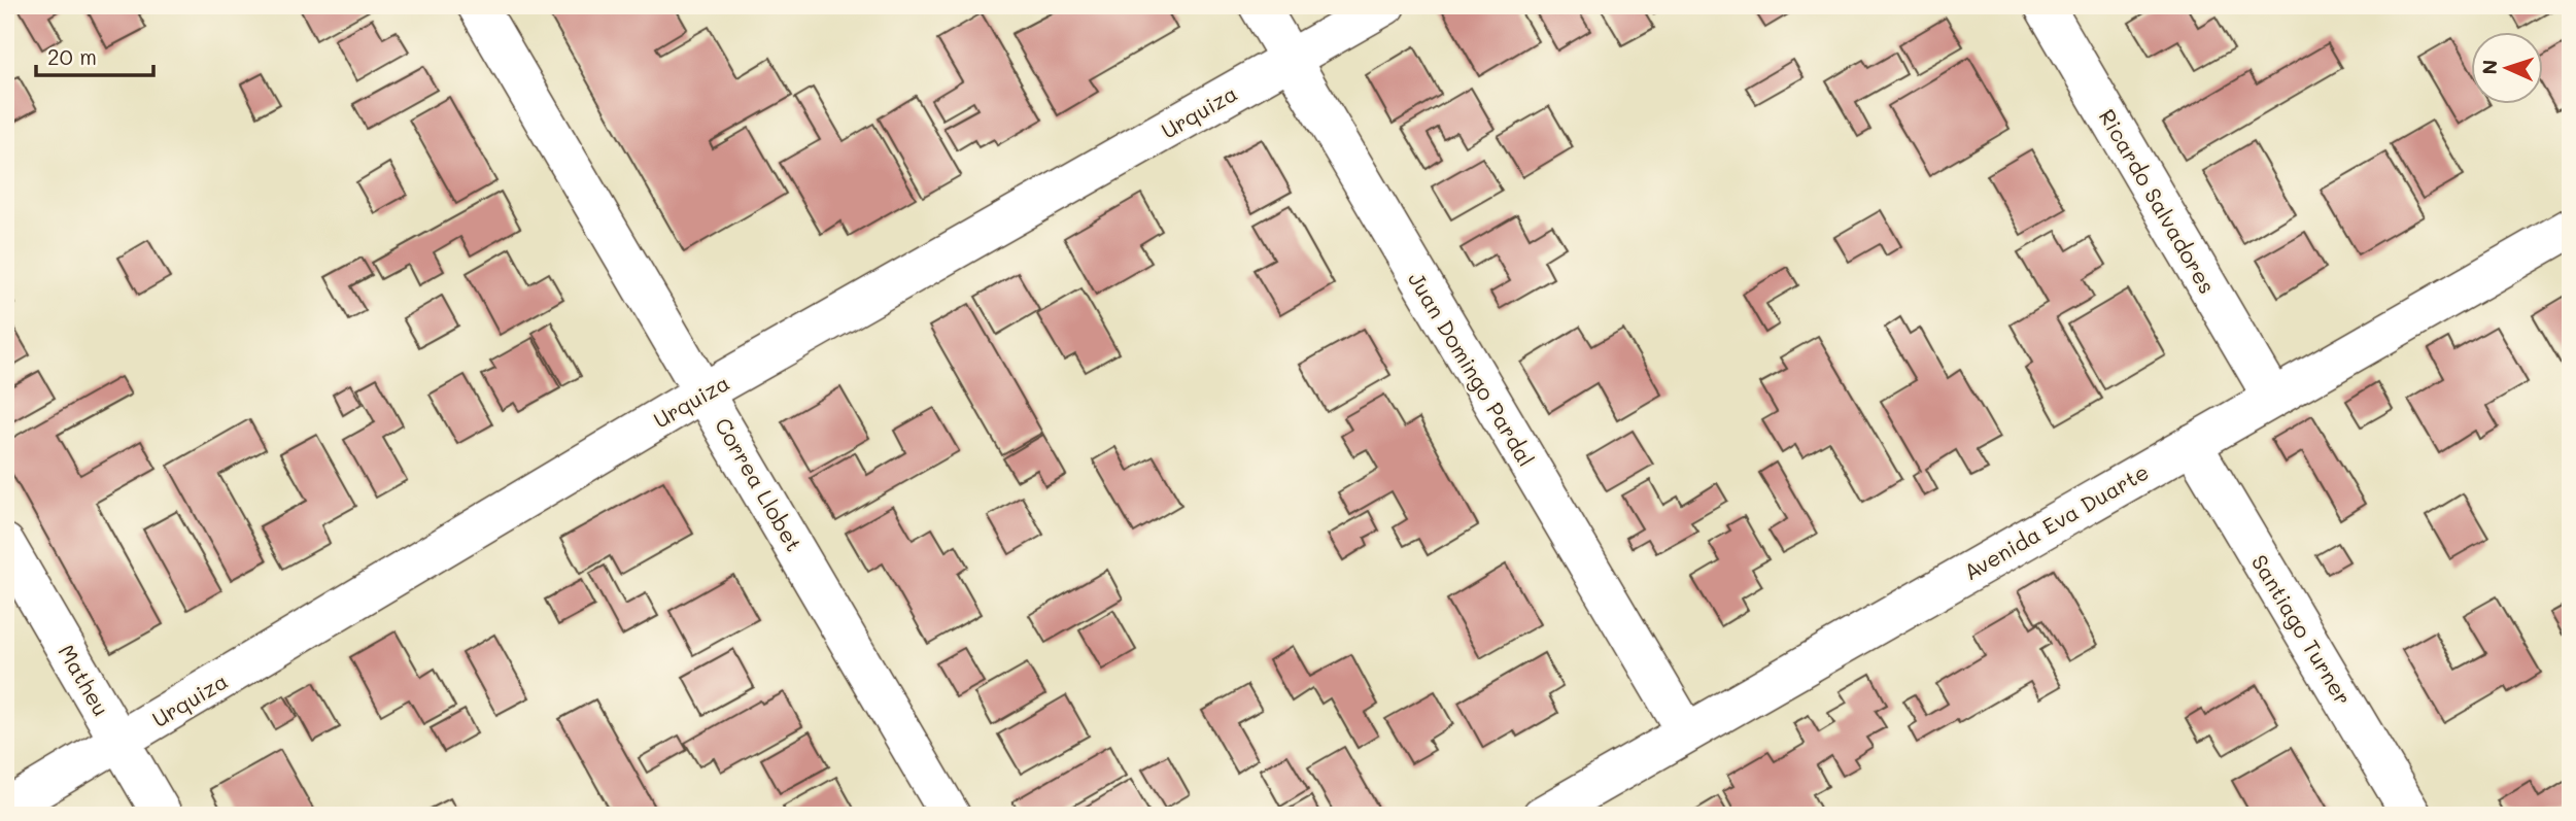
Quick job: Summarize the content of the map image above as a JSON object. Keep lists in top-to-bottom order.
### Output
{
  "streets": {
    "street": [
      "Urquiza",
      "Ricardo Salvadores",
      "Juan Domingo Pardal",
      "Correa Llobet",
      "Avenida Eva Duarte",
      "Santiago Turner",
      "Matheu"
    ]
  },
  "crossings": [
    ["Urquiza", "Juan Domingo Pardal"],
    ["Urquiza", "Correa Llobet"],
    ["Urquiza", "Matheu"],
    ["Ricardo Salvadores", "Avenida Eva Duarte"],
    ["Juan Domingo Pardal", "Avenida Eva Duarte"],
    ["Avenida Eva Duarte", "Santiago Turner"]
  ],
  "scale_bar": "20 m",
  "north": "left"
}
